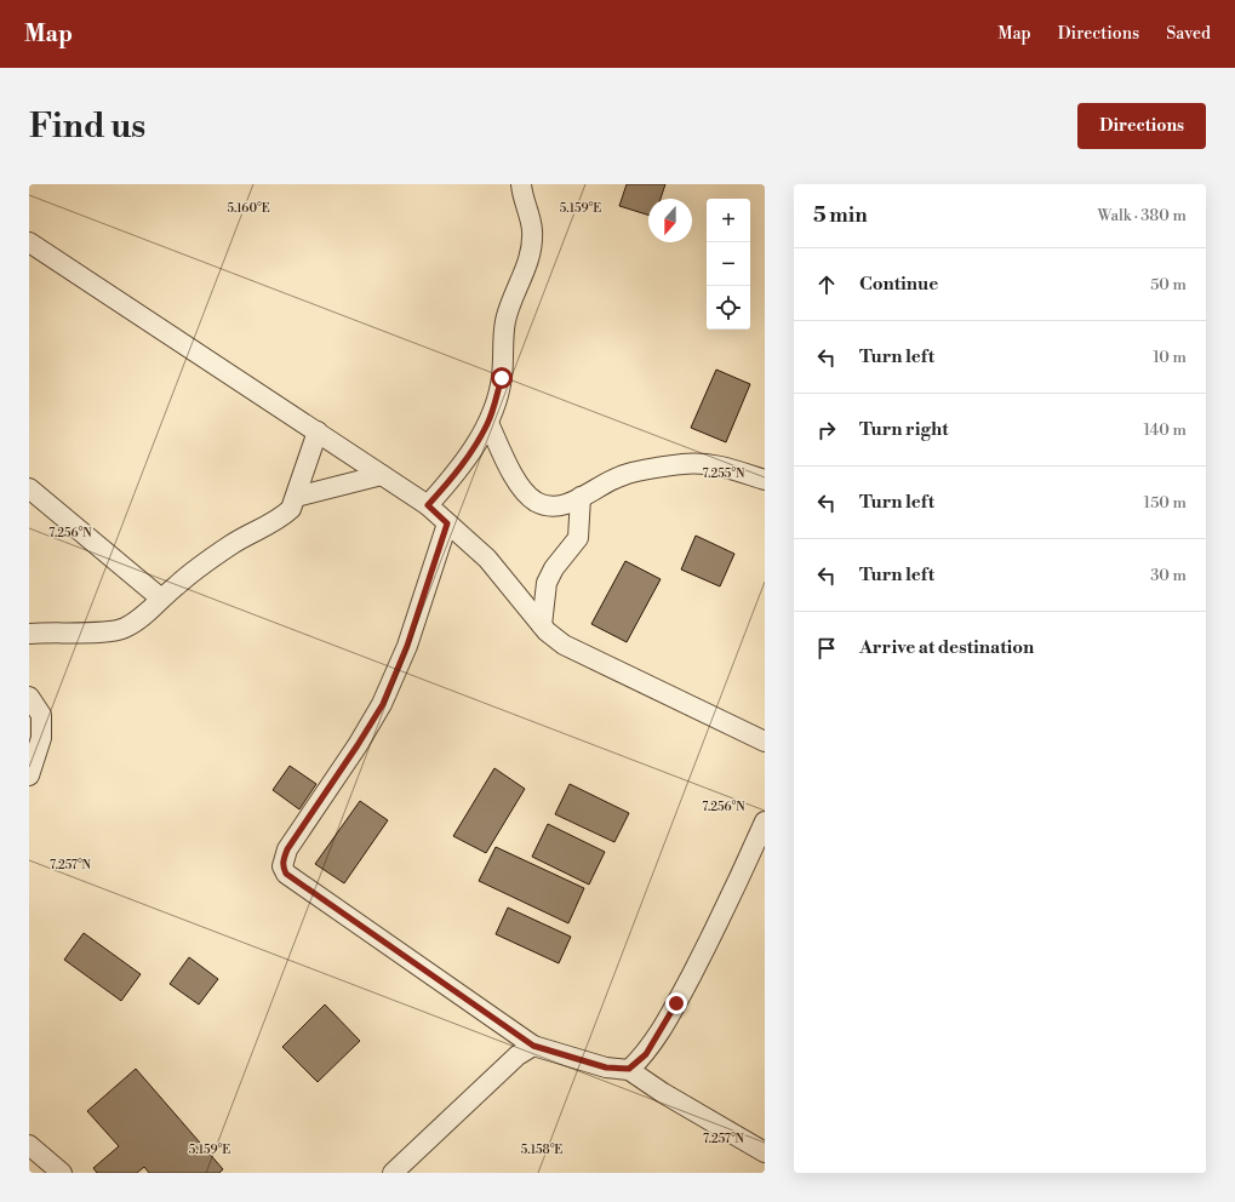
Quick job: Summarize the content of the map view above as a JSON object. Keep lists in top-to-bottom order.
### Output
{
  "north": "bottom",
  "page": {
    "header": "Map",
    "nav": ["Map", "Directions", "Saved"],
    "buttons": "Directions",
    "title": "Find us",
    "heading": ["5 min", "Walk · 380 m"],
    "map_buttons": ["+", "−"],
    "list": [
      ["Continue", "50 m"],
      ["Turn left", "10 m"],
      ["Turn right", "140 m"],
      ["Turn left", "150 m"],
      ["Turn left", "30 m"],
      "Arrive at destination"
    ]
  },
  "coordinates": [
    "5.160°E",
    "5.159°E",
    "7.255°N",
    "7.256°N",
    "7.257°N",
    "5.158°E"
  ]
}
